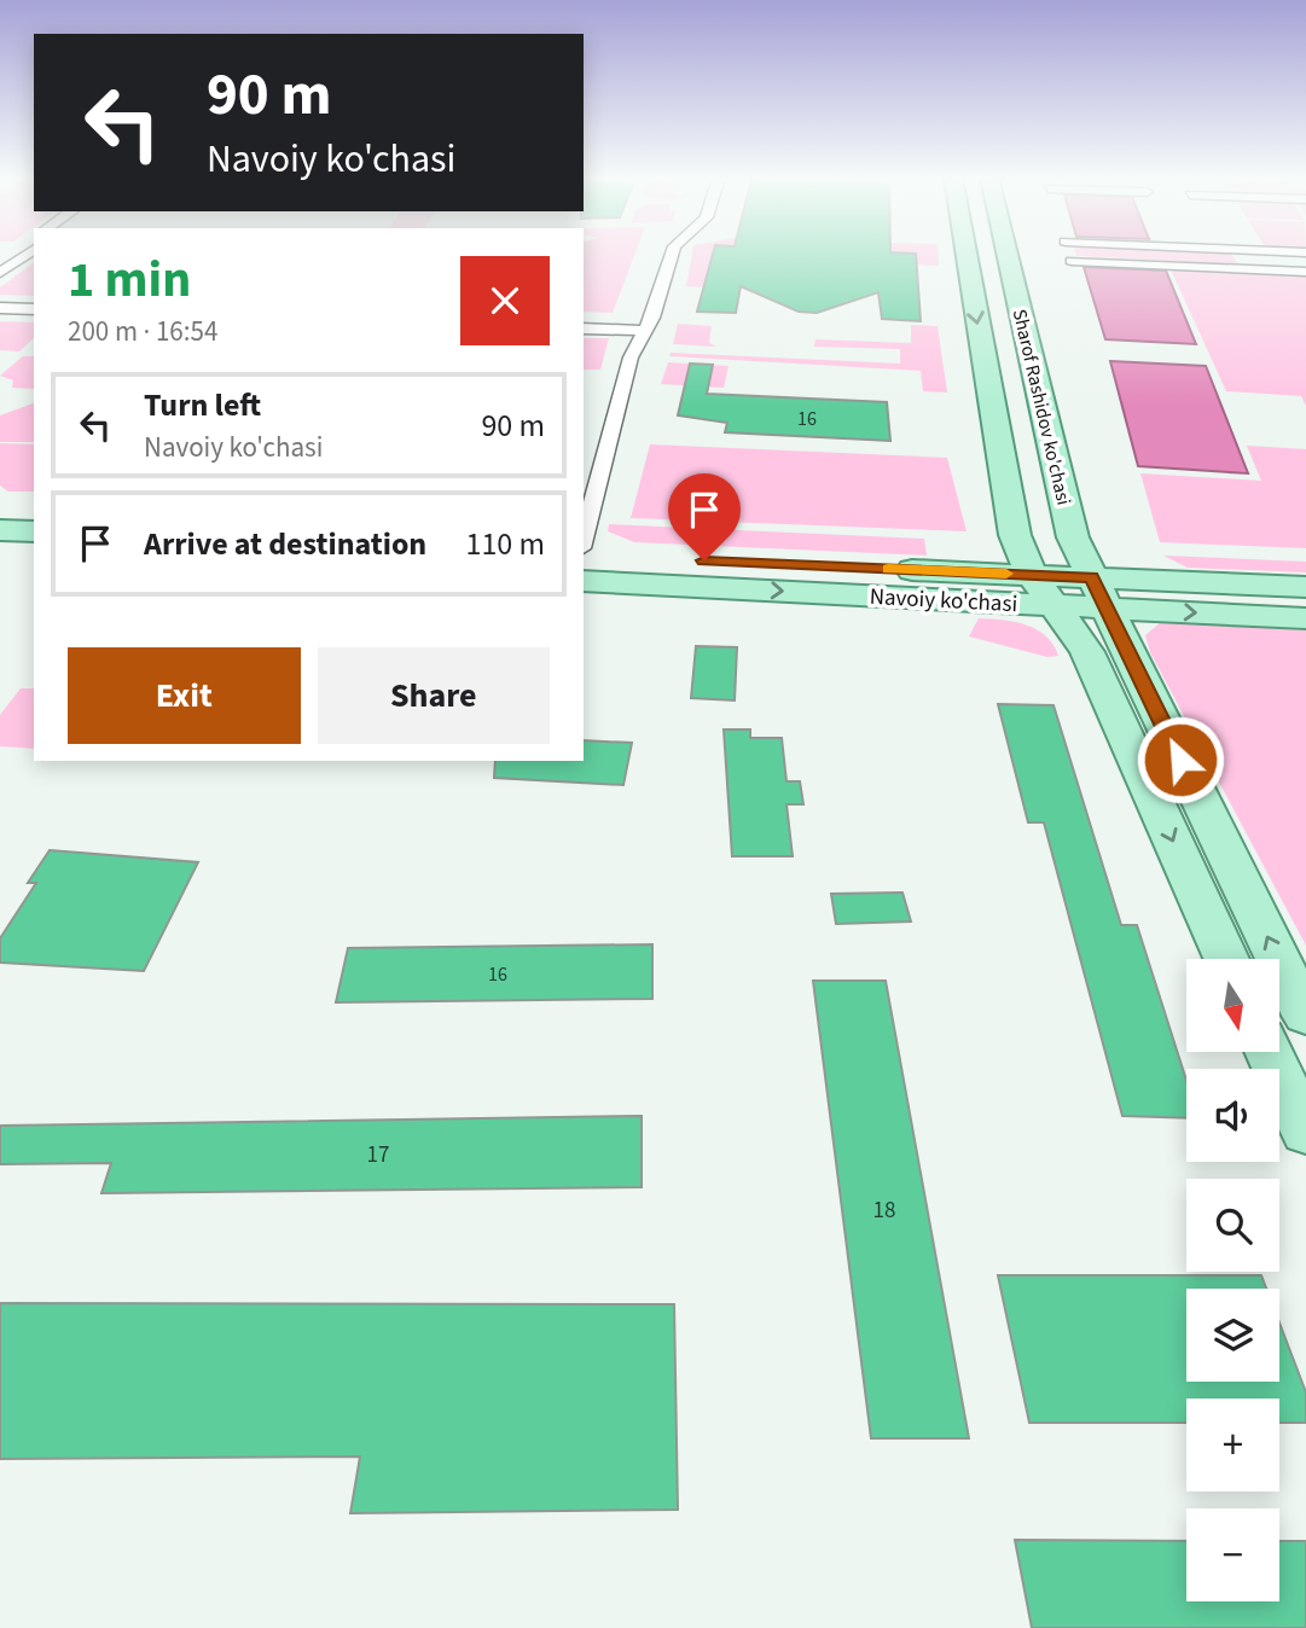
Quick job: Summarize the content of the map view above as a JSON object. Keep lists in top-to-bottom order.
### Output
{
  "streets": {
    "main road": ["Sharof Rashidov ko'chasi", "Navoiy ko'chasi"]
  },
  "crossings": [
    ["Sharof Rashidov ko'chasi", "Navoiy ko'chasi"]
  ],
  "house_numbers": [
    "16",
    "16",
    "17",
    "18"
  ],
  "north": "bottom",
  "page": {
    "turn": ["90 m", "Navoiy ko'chasi"],
    "heading": ["1 min", "200 m · 16:54"],
    "list": [
      {
        "name": "Turn left",
        "note": "Navoiy ko'chasi",
        "value": "90 m"
      },
      {
        "name": "Arrive at destination",
        "value": "110 m"
      }
    ],
    "buttons": ["Exit", "Share"],
    "map_buttons": ["+", "−"]
  }
}
